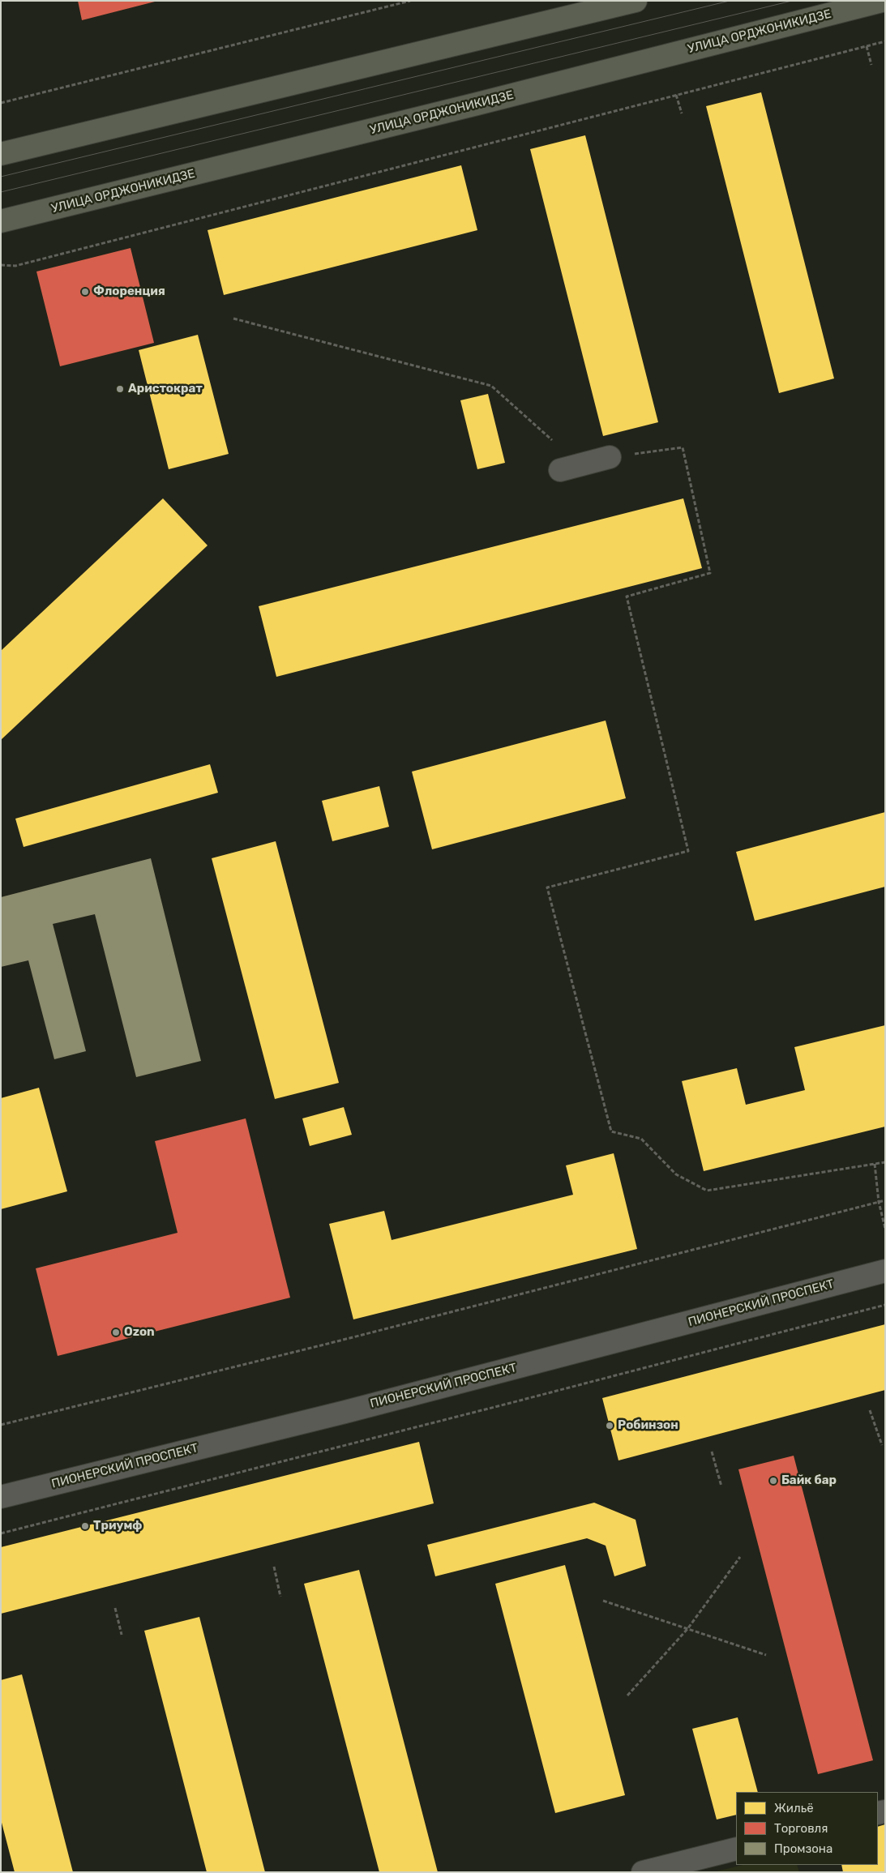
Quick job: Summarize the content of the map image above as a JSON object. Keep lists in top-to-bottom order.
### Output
{
  "streets": {
    "main road": ["УЛИЦА ОРДЖОНИКИДЗЕ"],
    "street": ["ПИОНЕРСКИЙ ПРОСПЕКТ"]
  },
  "places": [
    "Флоренция",
    "Аристократ",
    "Ozon",
    "Робинзон",
    "Байк бар",
    "Триумф"
  ],
  "legend": ["Жильё", "Торговля", "Промзона"]
}
